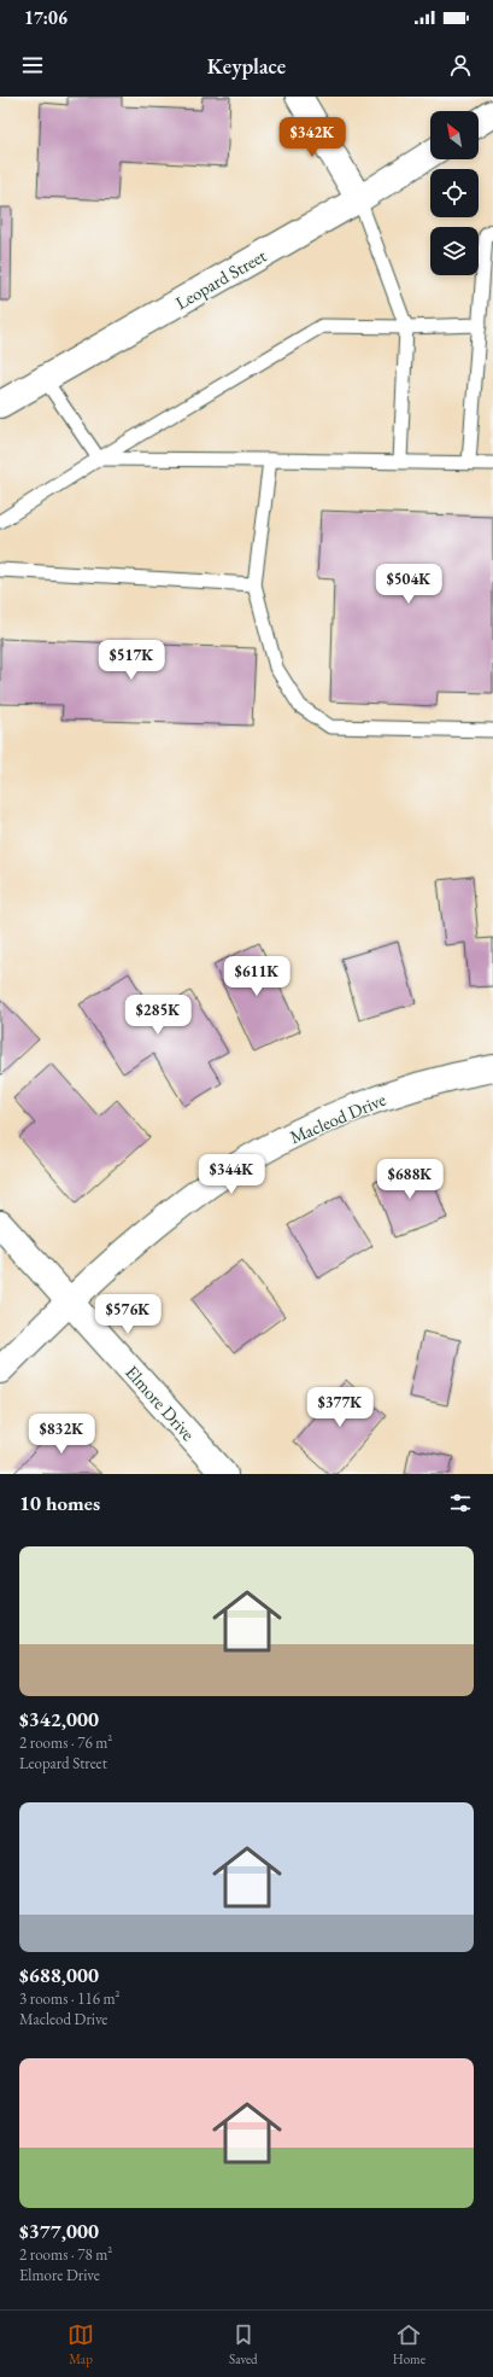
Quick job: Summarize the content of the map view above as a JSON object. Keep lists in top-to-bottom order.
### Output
{
  "streets": {
    "street": ["Leopard Street", "Macleod Drive", "Elmore Drive"]
  },
  "crossings": [
    ["Macleod Drive", "Elmore Drive"]
  ],
  "north": "top left",
  "page": {
    "status": "17:06",
    "header": "Keyplace",
    "price": [
      "$342K",
      "$504K",
      "$517K",
      "$611K",
      "$285K",
      "$344K",
      "$688K",
      "$576K",
      "$377K",
      "$832K"
    ],
    "heading": "10 homes",
    "list": [
      {
        "name": "$342,000",
        "note": "2 rooms · 76 m² · Leopard Street"
      },
      {
        "name": "$688,000",
        "note": "3 rooms · 116 m² · Macleod Drive"
      },
      {
        "name": "$377,000",
        "note": "2 rooms · 78 m² · Elmore Drive"
      }
    ],
    "tabs": ["Map", "Saved", "Home"]
  }
}
